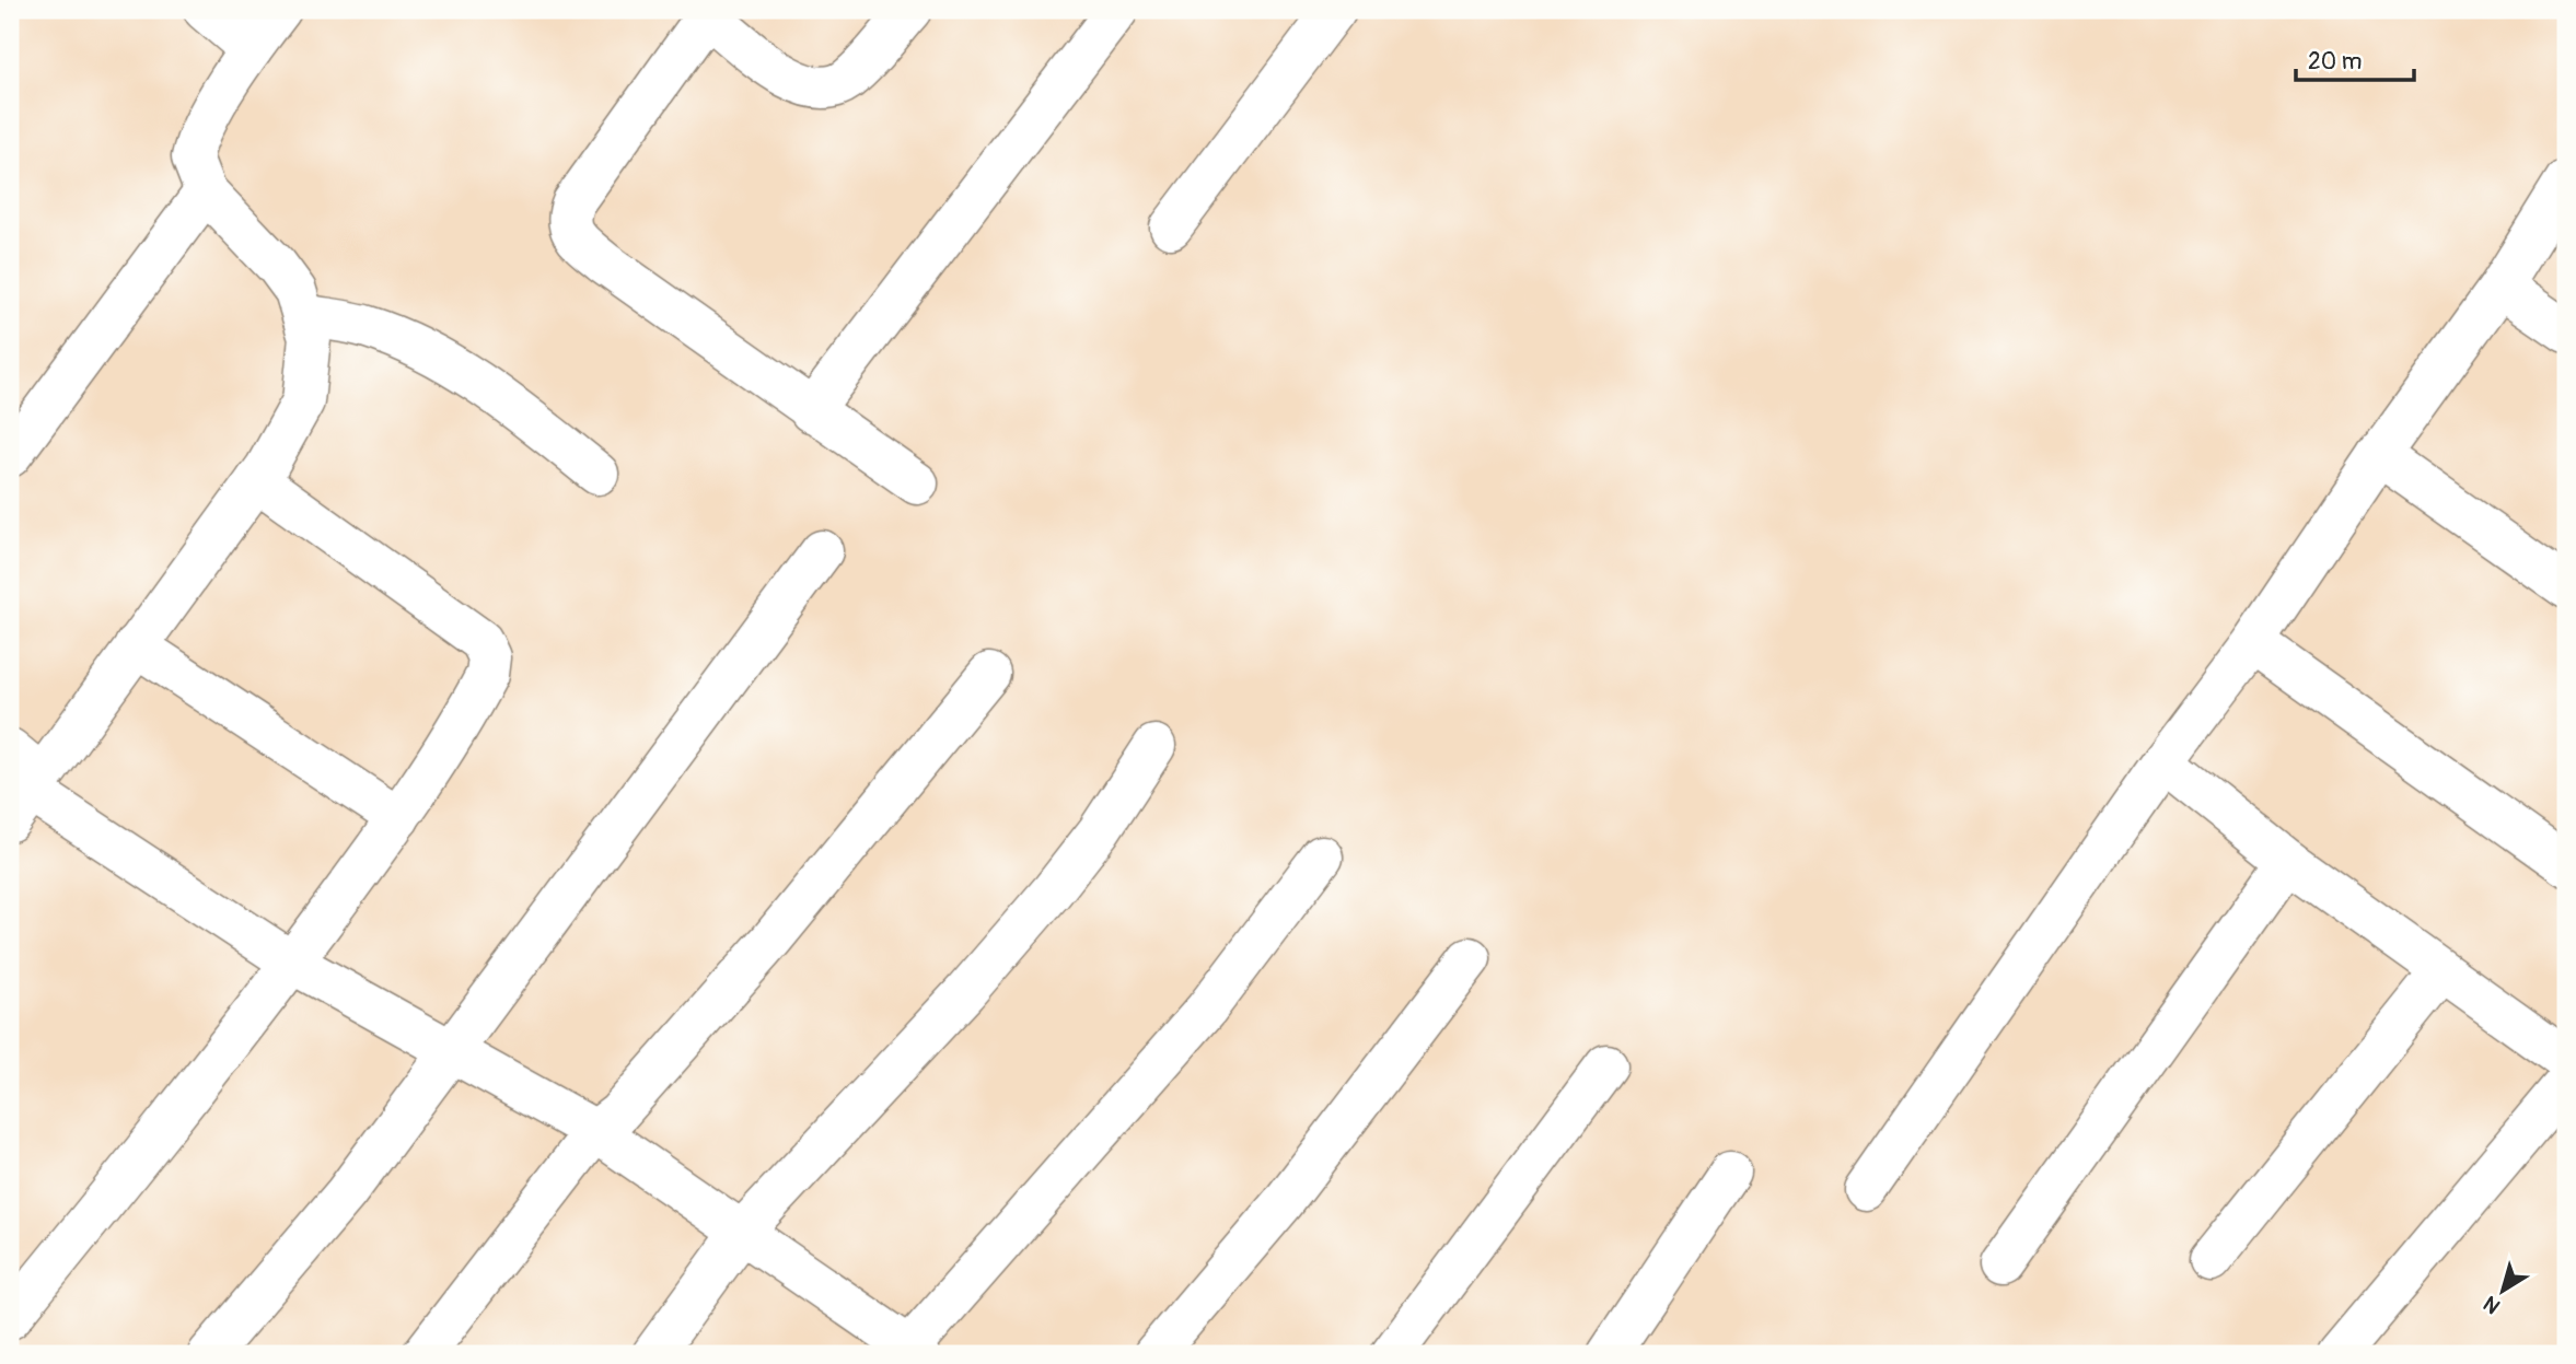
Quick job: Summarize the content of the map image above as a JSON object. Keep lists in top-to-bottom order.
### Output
{
  "scale_bar": "20 m",
  "north": "bottom left"
}
